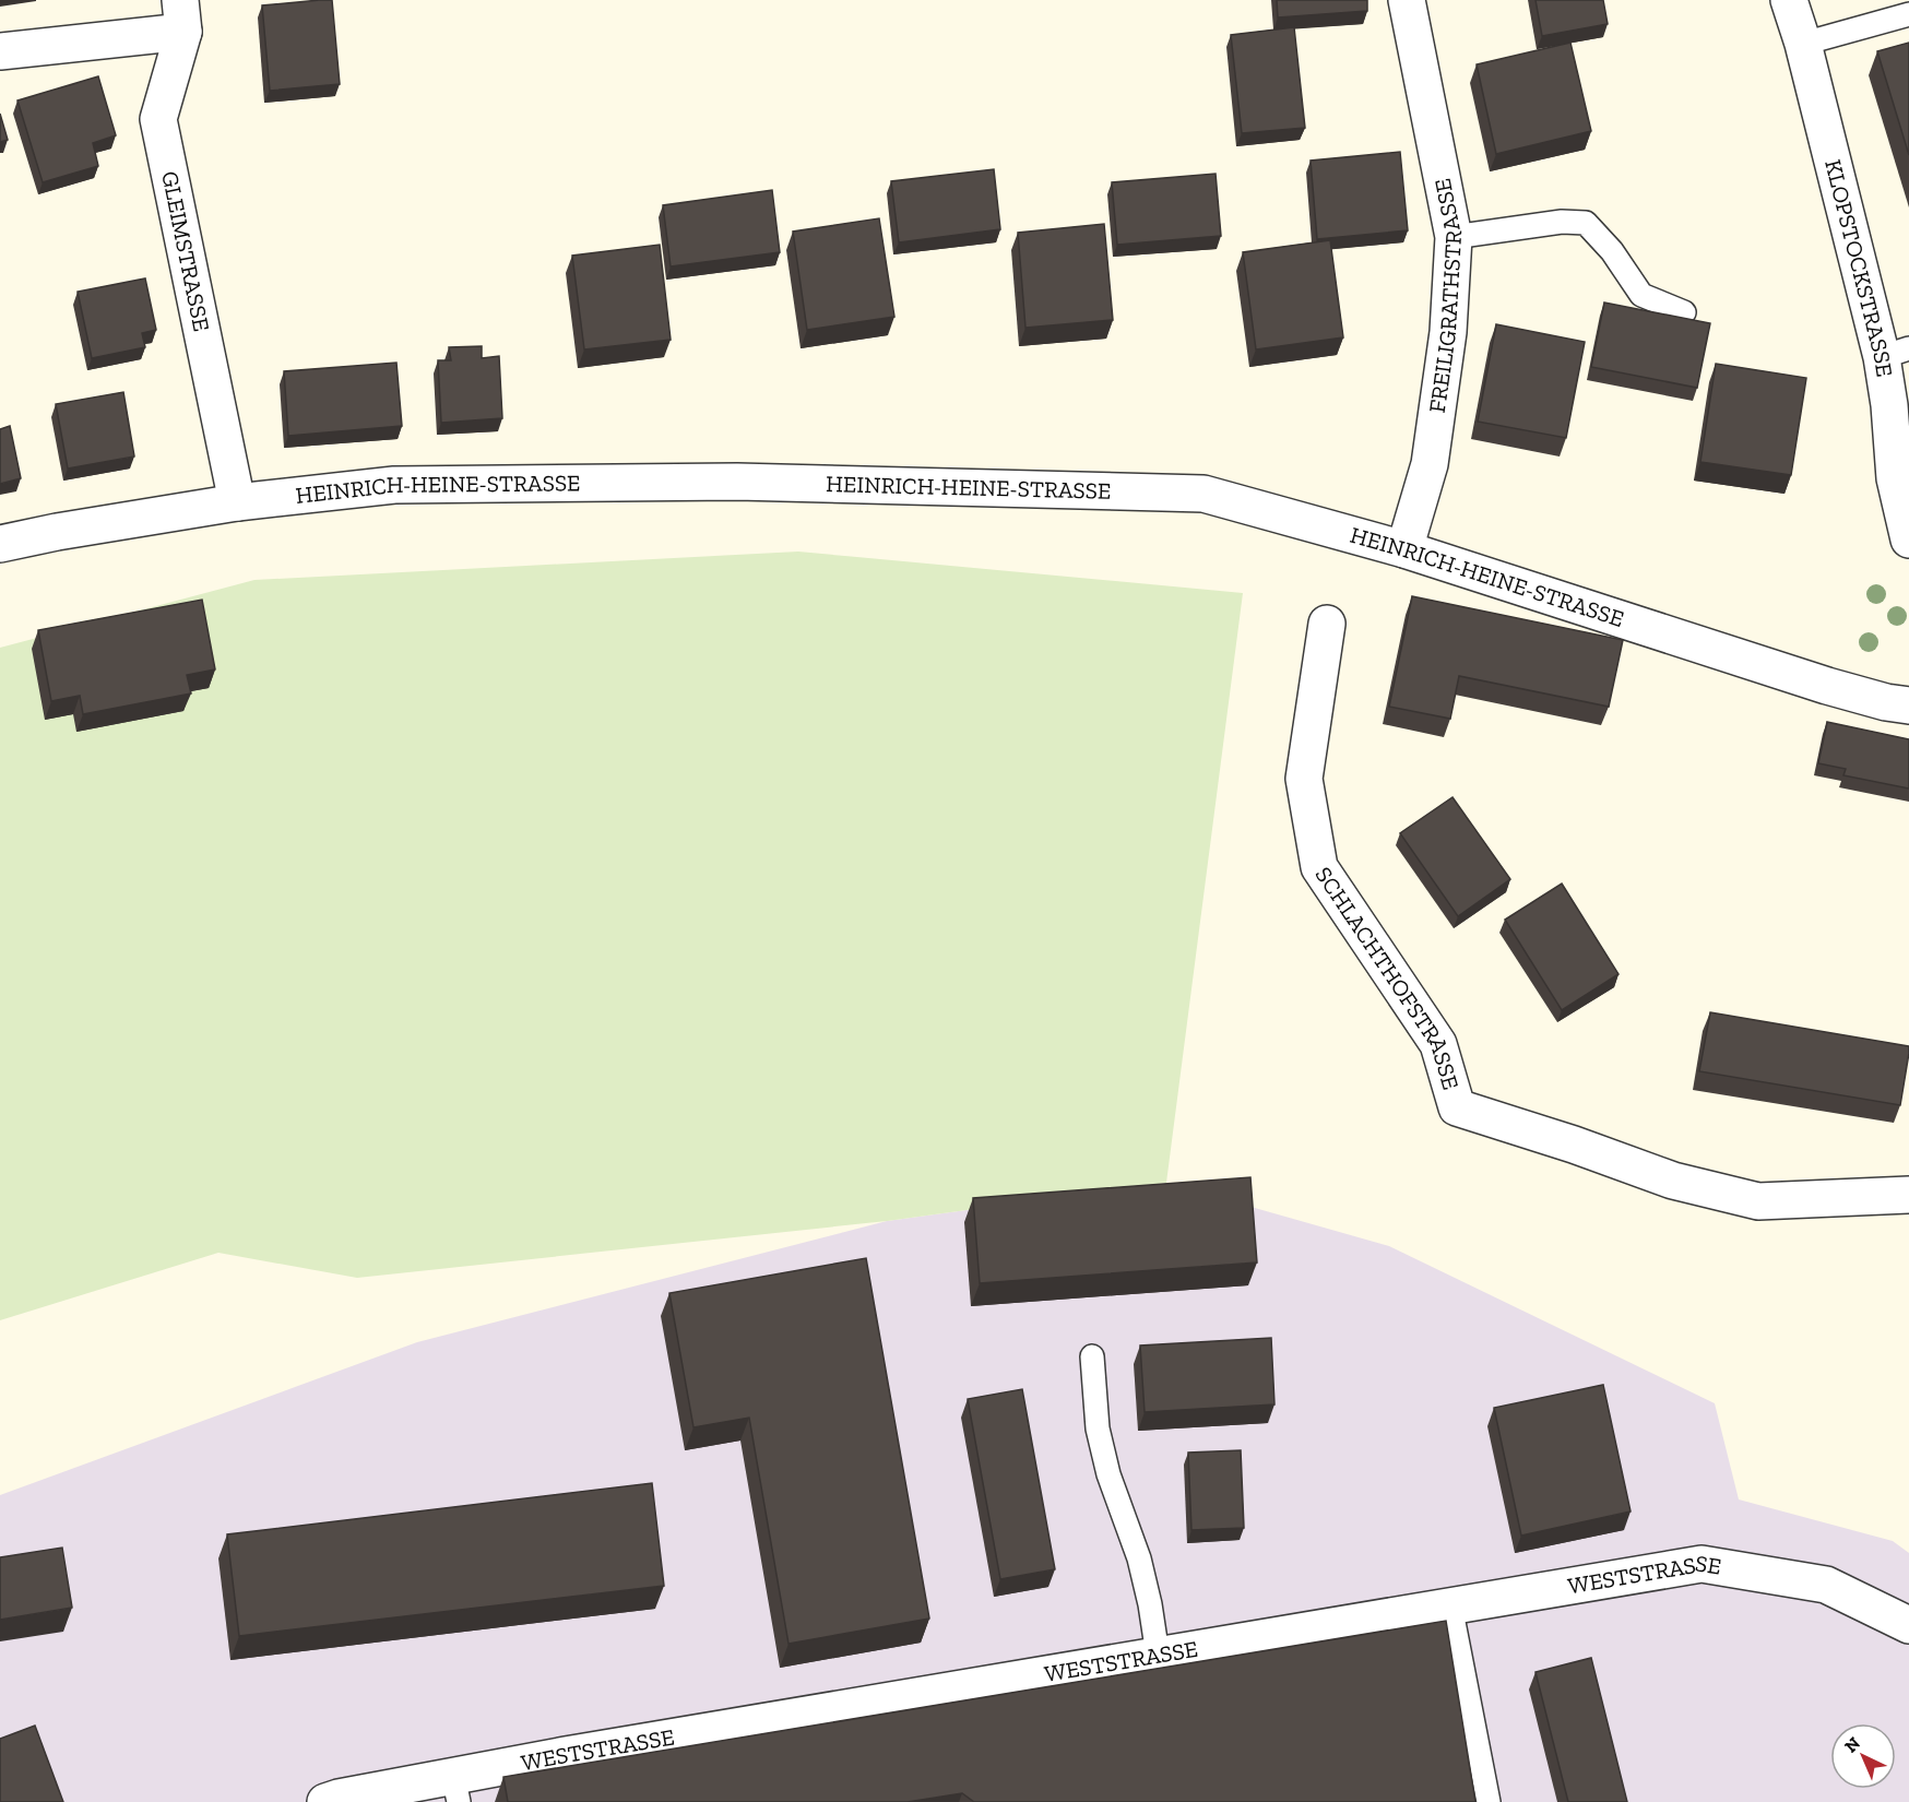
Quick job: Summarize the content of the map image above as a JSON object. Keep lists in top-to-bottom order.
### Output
{
  "streets": {
    "street": [
      "GLEIMSTRASSE",
      "KLOPSTOCKSTRASSE",
      "FREILIGRATHSTRASSE",
      "HEINRICH-HEINE-STRASSE",
      "SCHLACHTHOFSTRASSE",
      "WESTSTRASSE"
    ]
  },
  "crossings": [
    ["GLEIMSTRASSE", "HEINRICH-HEINE-STRASSE"],
    ["FREILIGRATHSTRASSE", "HEINRICH-HEINE-STRASSE"]
  ],
  "north": "top left"
}
